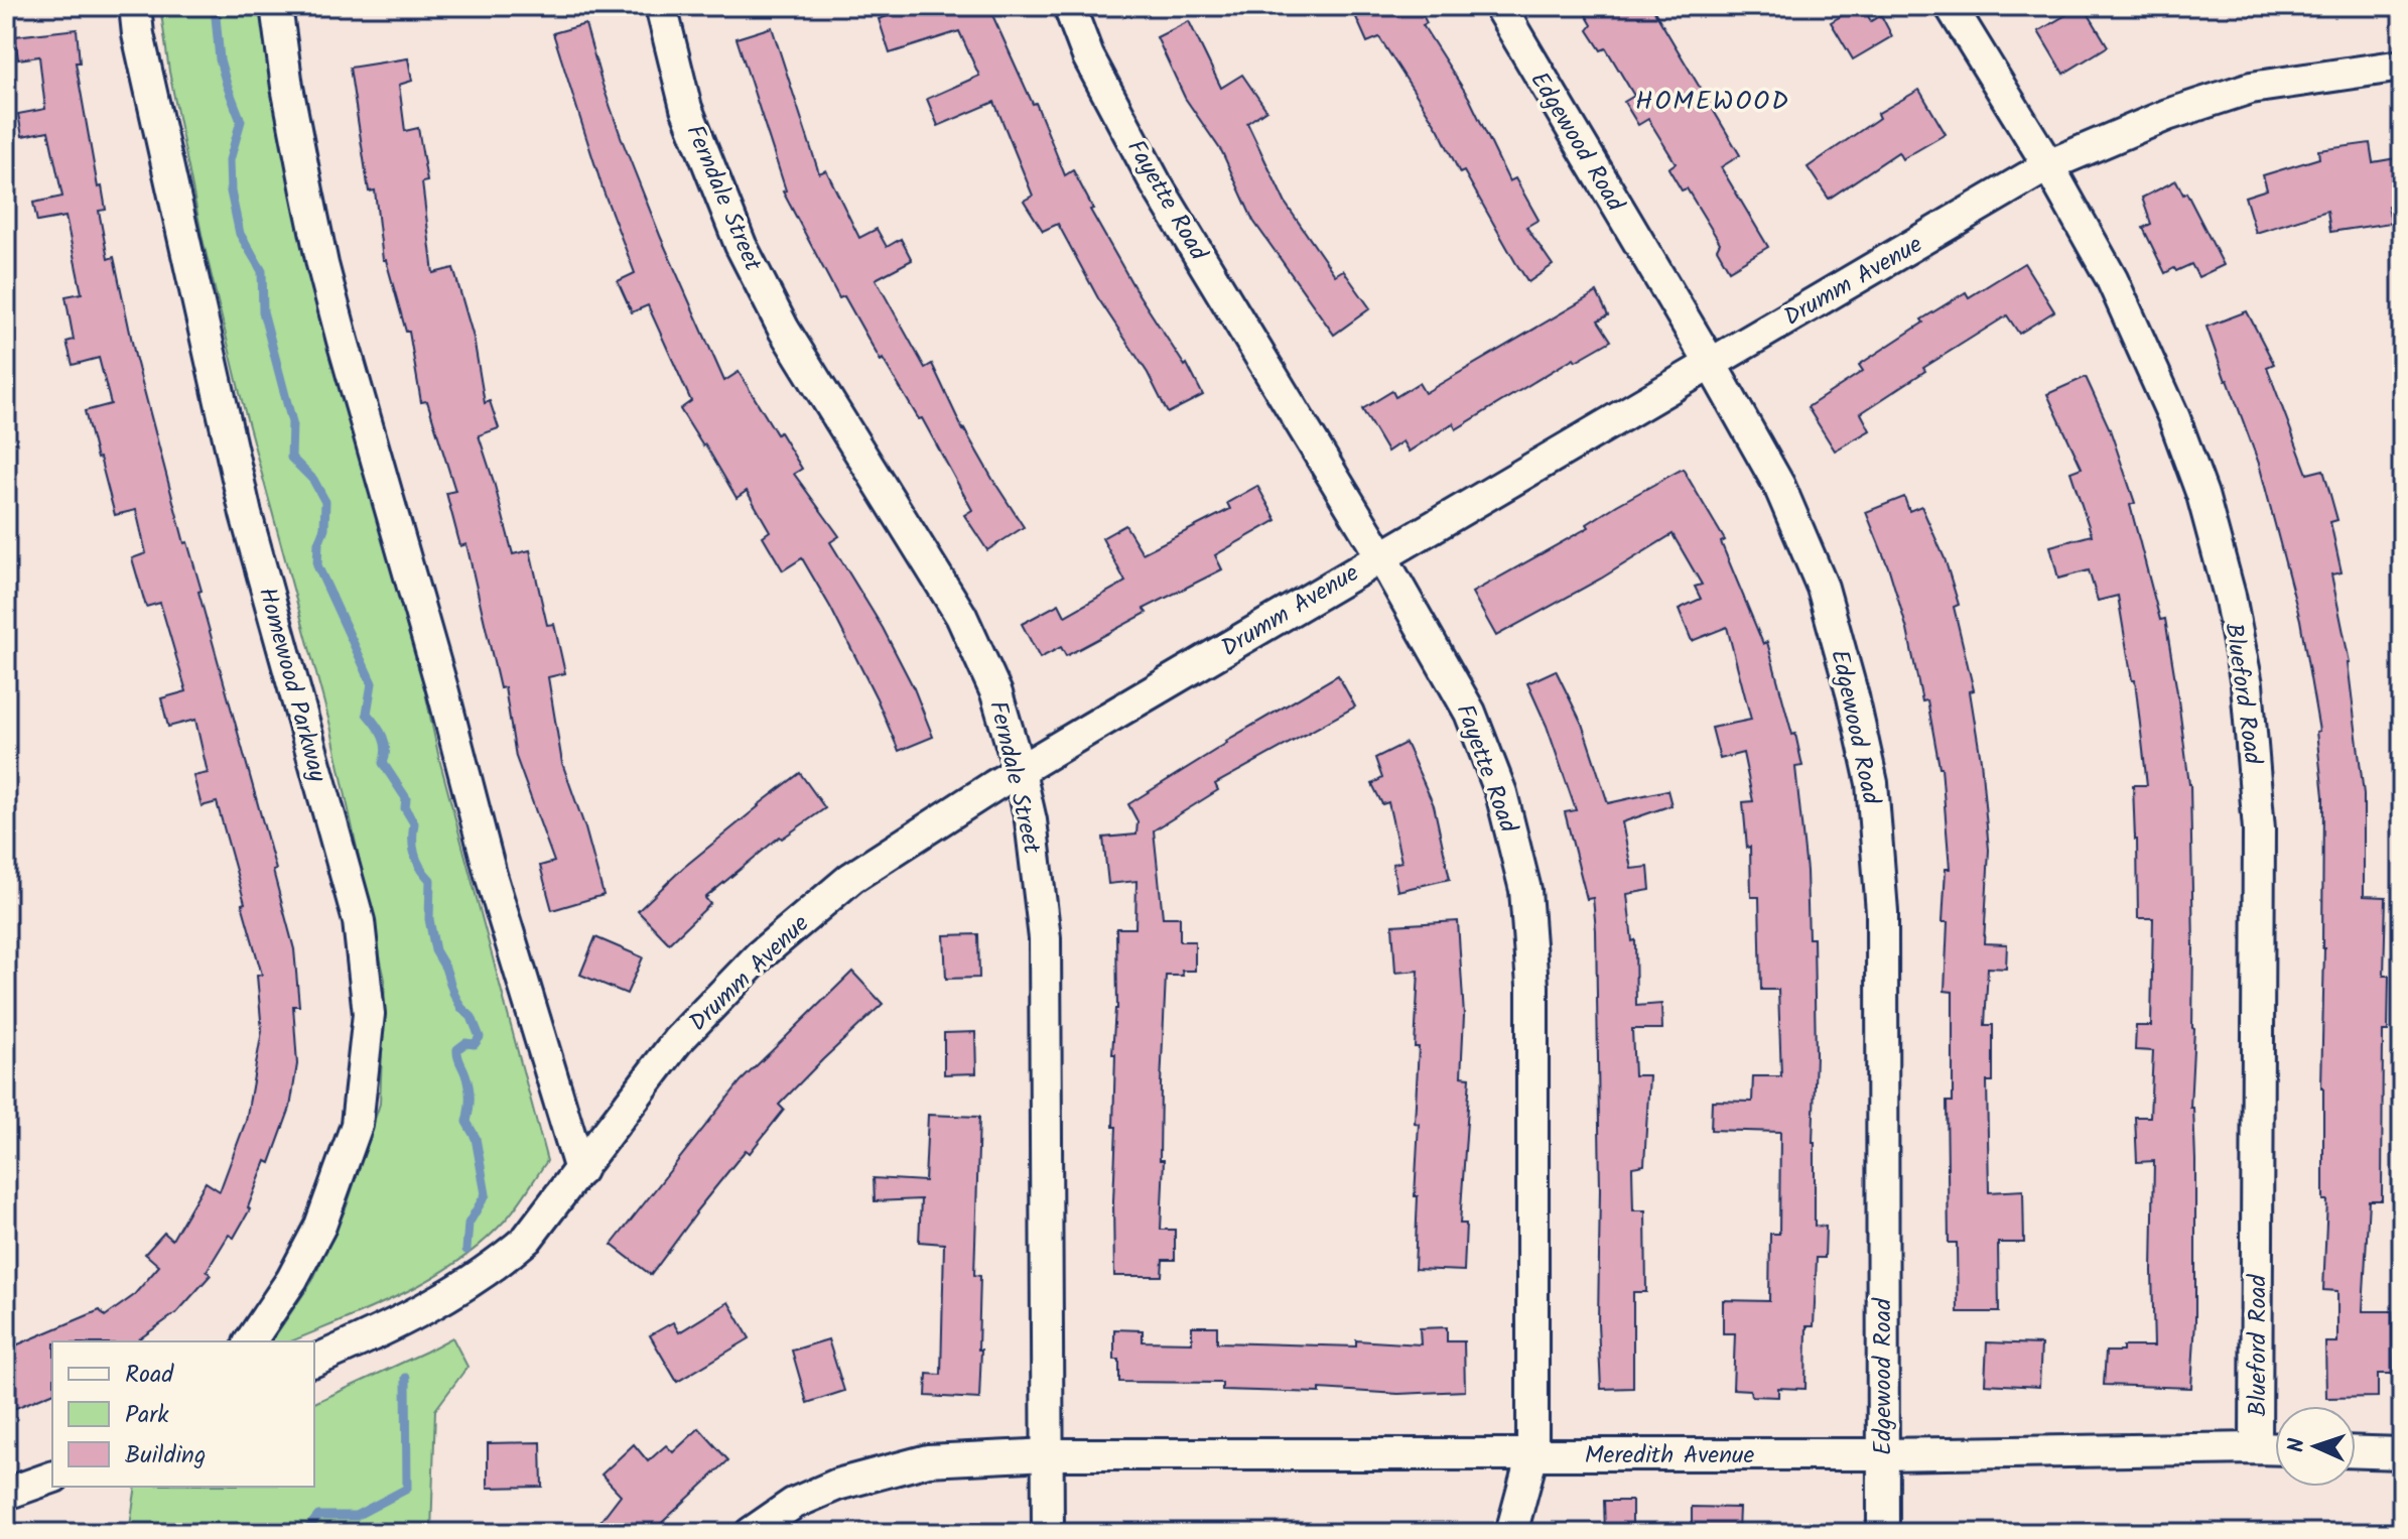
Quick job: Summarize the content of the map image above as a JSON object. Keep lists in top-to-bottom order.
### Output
{
  "streets": {
    "street": [
      "Edgewood Road",
      "Ferndale Street",
      "Fayette Road",
      "Drumm Avenue",
      "Homewood Parkway",
      "Blueford Road",
      "Meredith Avenue"
    ]
  },
  "crossings": [
    ["Edgewood Road", "Drumm Avenue"],
    ["Edgewood Road", "Meredith Avenue"],
    ["Ferndale Street", "Drumm Avenue"],
    ["Ferndale Street", "Meredith Avenue"],
    ["Fayette Road", "Drumm Avenue"],
    ["Fayette Road", "Meredith Avenue"],
    ["Drumm Avenue", "Blueford Road"],
    ["Blueford Road", "Meredith Avenue"]
  ],
  "districts": ["HOMEWOOD"],
  "legend": ["Road", "Park", "Building"],
  "north": "left"
}
